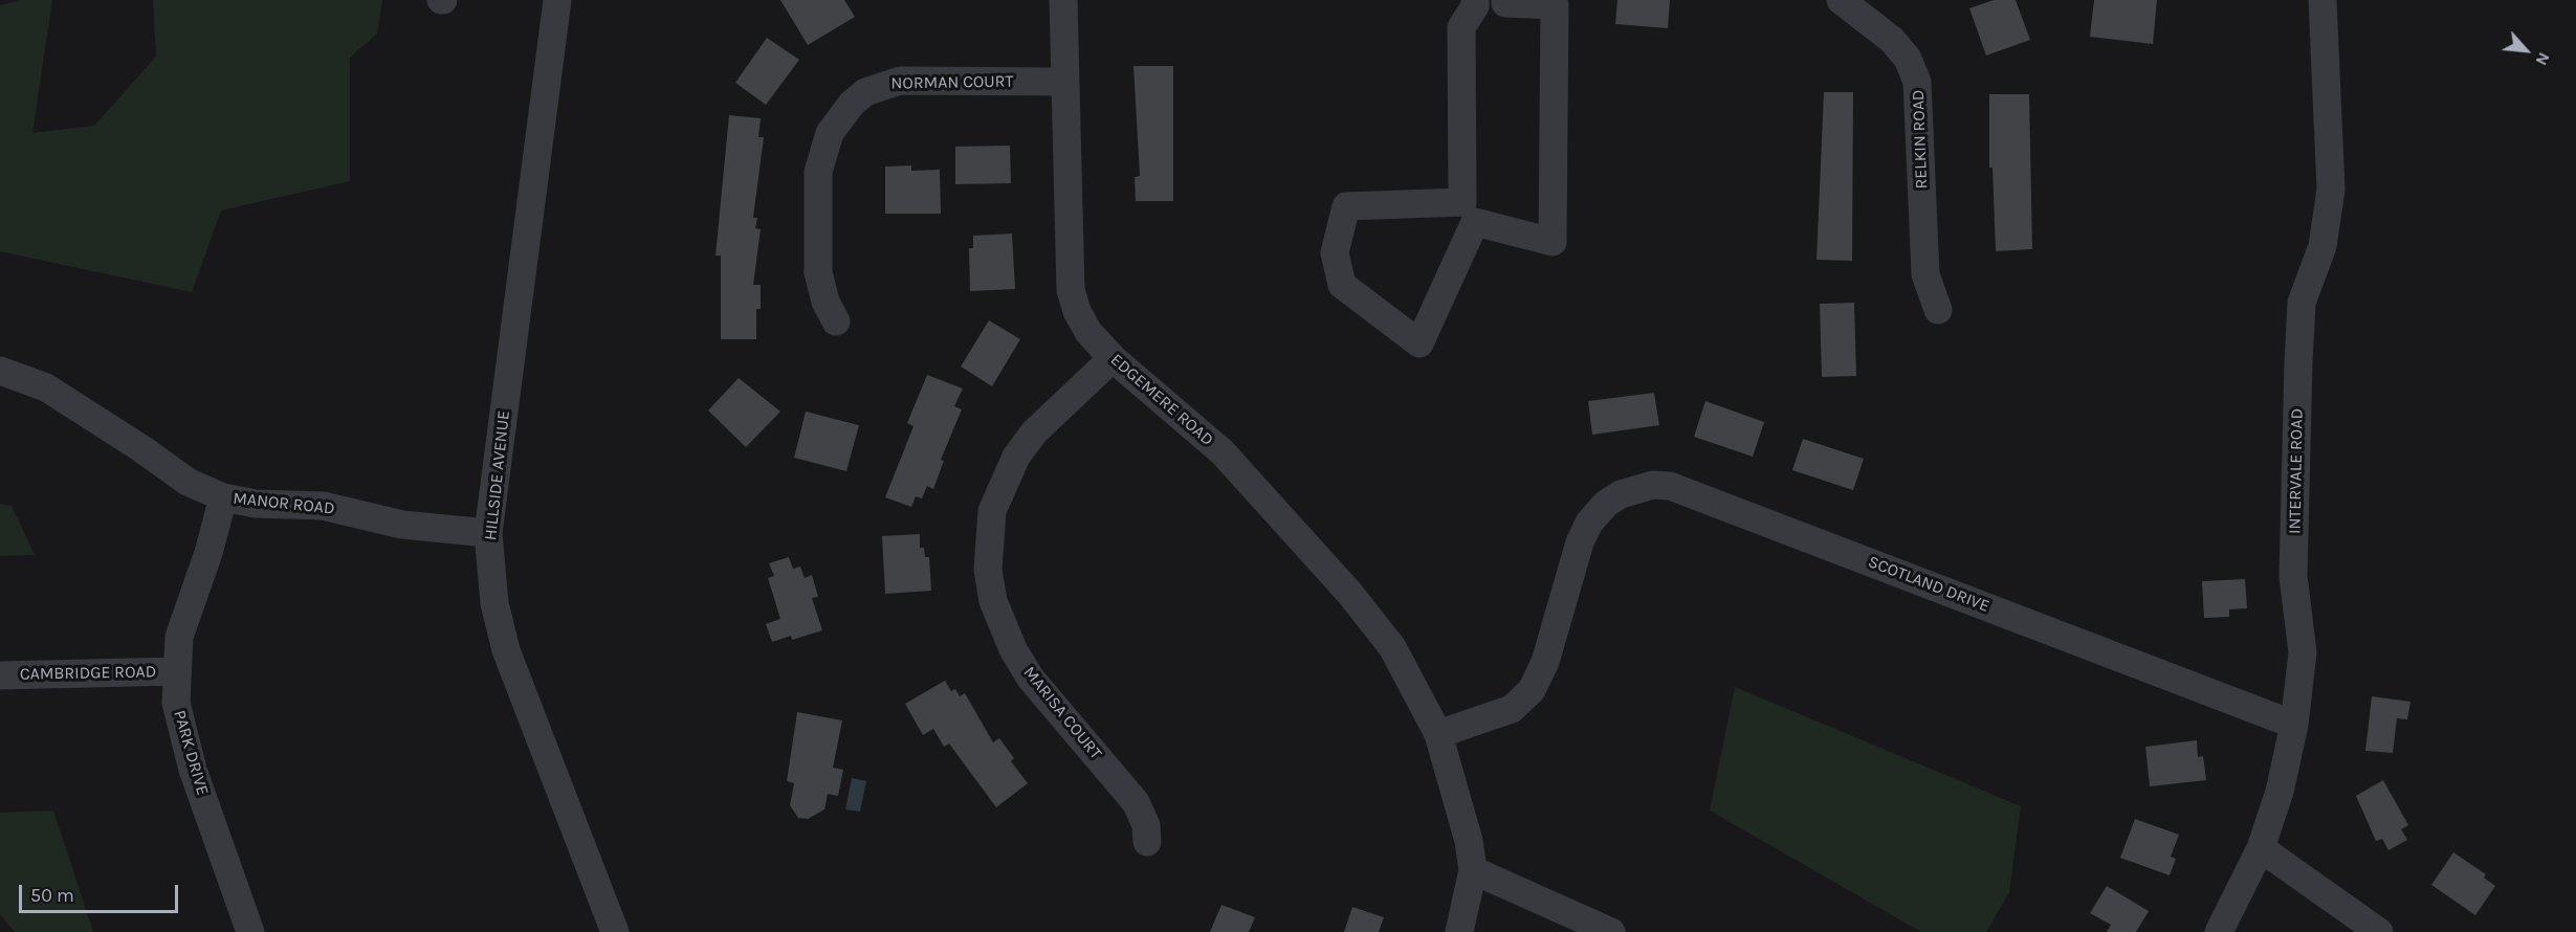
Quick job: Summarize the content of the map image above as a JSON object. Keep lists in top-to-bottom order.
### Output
{
  "streets": {
    "street": [
      "NORMAN COURT",
      "RELKIN ROAD",
      "EDGEMERE ROAD",
      "INTERVALE ROAD",
      "HILLSIDE AVENUE",
      "MANOR ROAD",
      "SCOTLAND DRIVE",
      "CAMBRIDGE ROAD",
      "MARISA COURT",
      "PARK DRIVE"
    ]
  },
  "crossings": [
    ["NORMAN COURT", "EDGEMERE ROAD"],
    ["EDGEMERE ROAD", "SCOTLAND DRIVE"],
    ["EDGEMERE ROAD", "MARISA COURT"],
    ["INTERVALE ROAD", "SCOTLAND DRIVE"],
    ["HILLSIDE AVENUE", "MANOR ROAD"],
    ["MANOR ROAD", "PARK DRIVE"],
    ["CAMBRIDGE ROAD", "PARK DRIVE"]
  ],
  "scale_bar": "50 m",
  "north": "bottom right"
}
